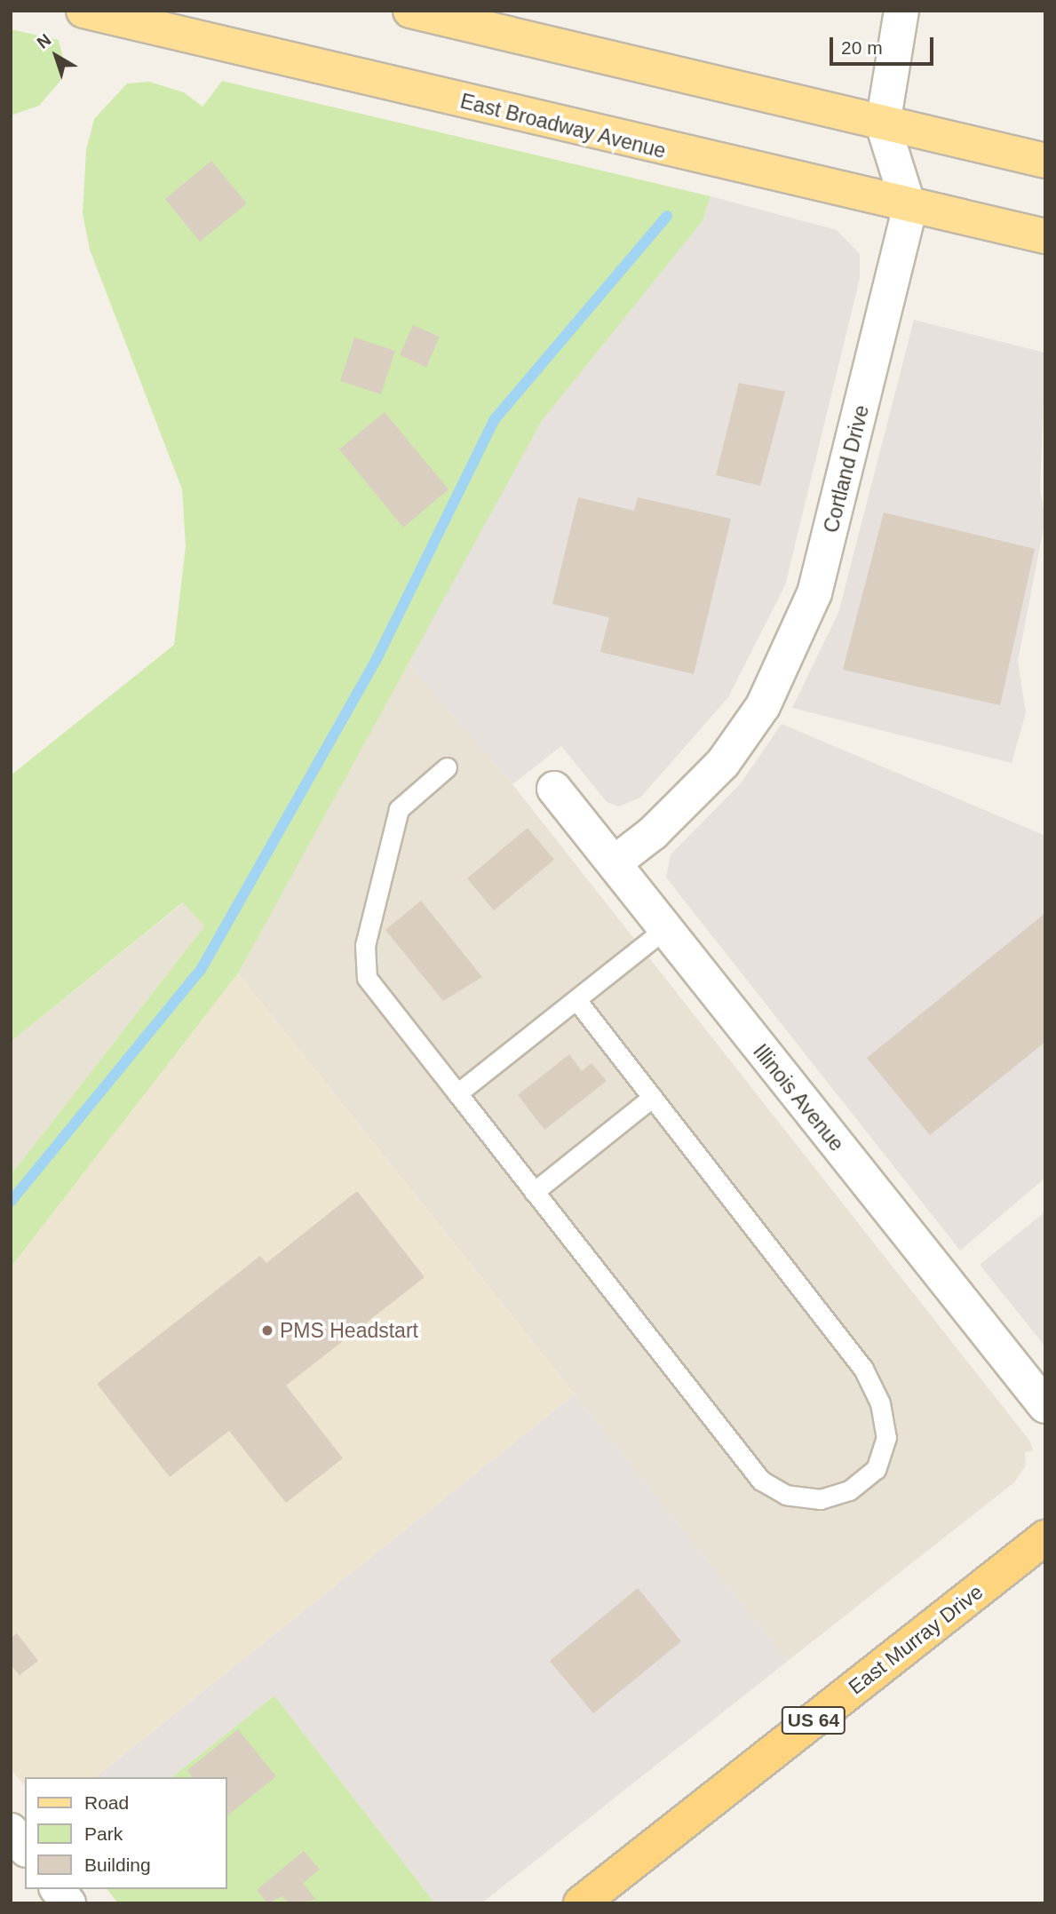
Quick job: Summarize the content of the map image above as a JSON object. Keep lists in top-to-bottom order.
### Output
{
  "streets": {
    "highway": ["East Murray Drive", "US 64"],
    "main road": ["East Broadway Avenue"],
    "street": ["Cortland Drive", "Illinois Avenue"]
  },
  "crossings": [
    ["East Broadway Avenue", "Cortland Drive"],
    ["Cortland Drive", "Illinois Avenue"]
  ],
  "places": ["PMS Headstart"],
  "legend": ["Road", "Park", "Building"],
  "scale_bar": "20 m",
  "north": "top left"
}
